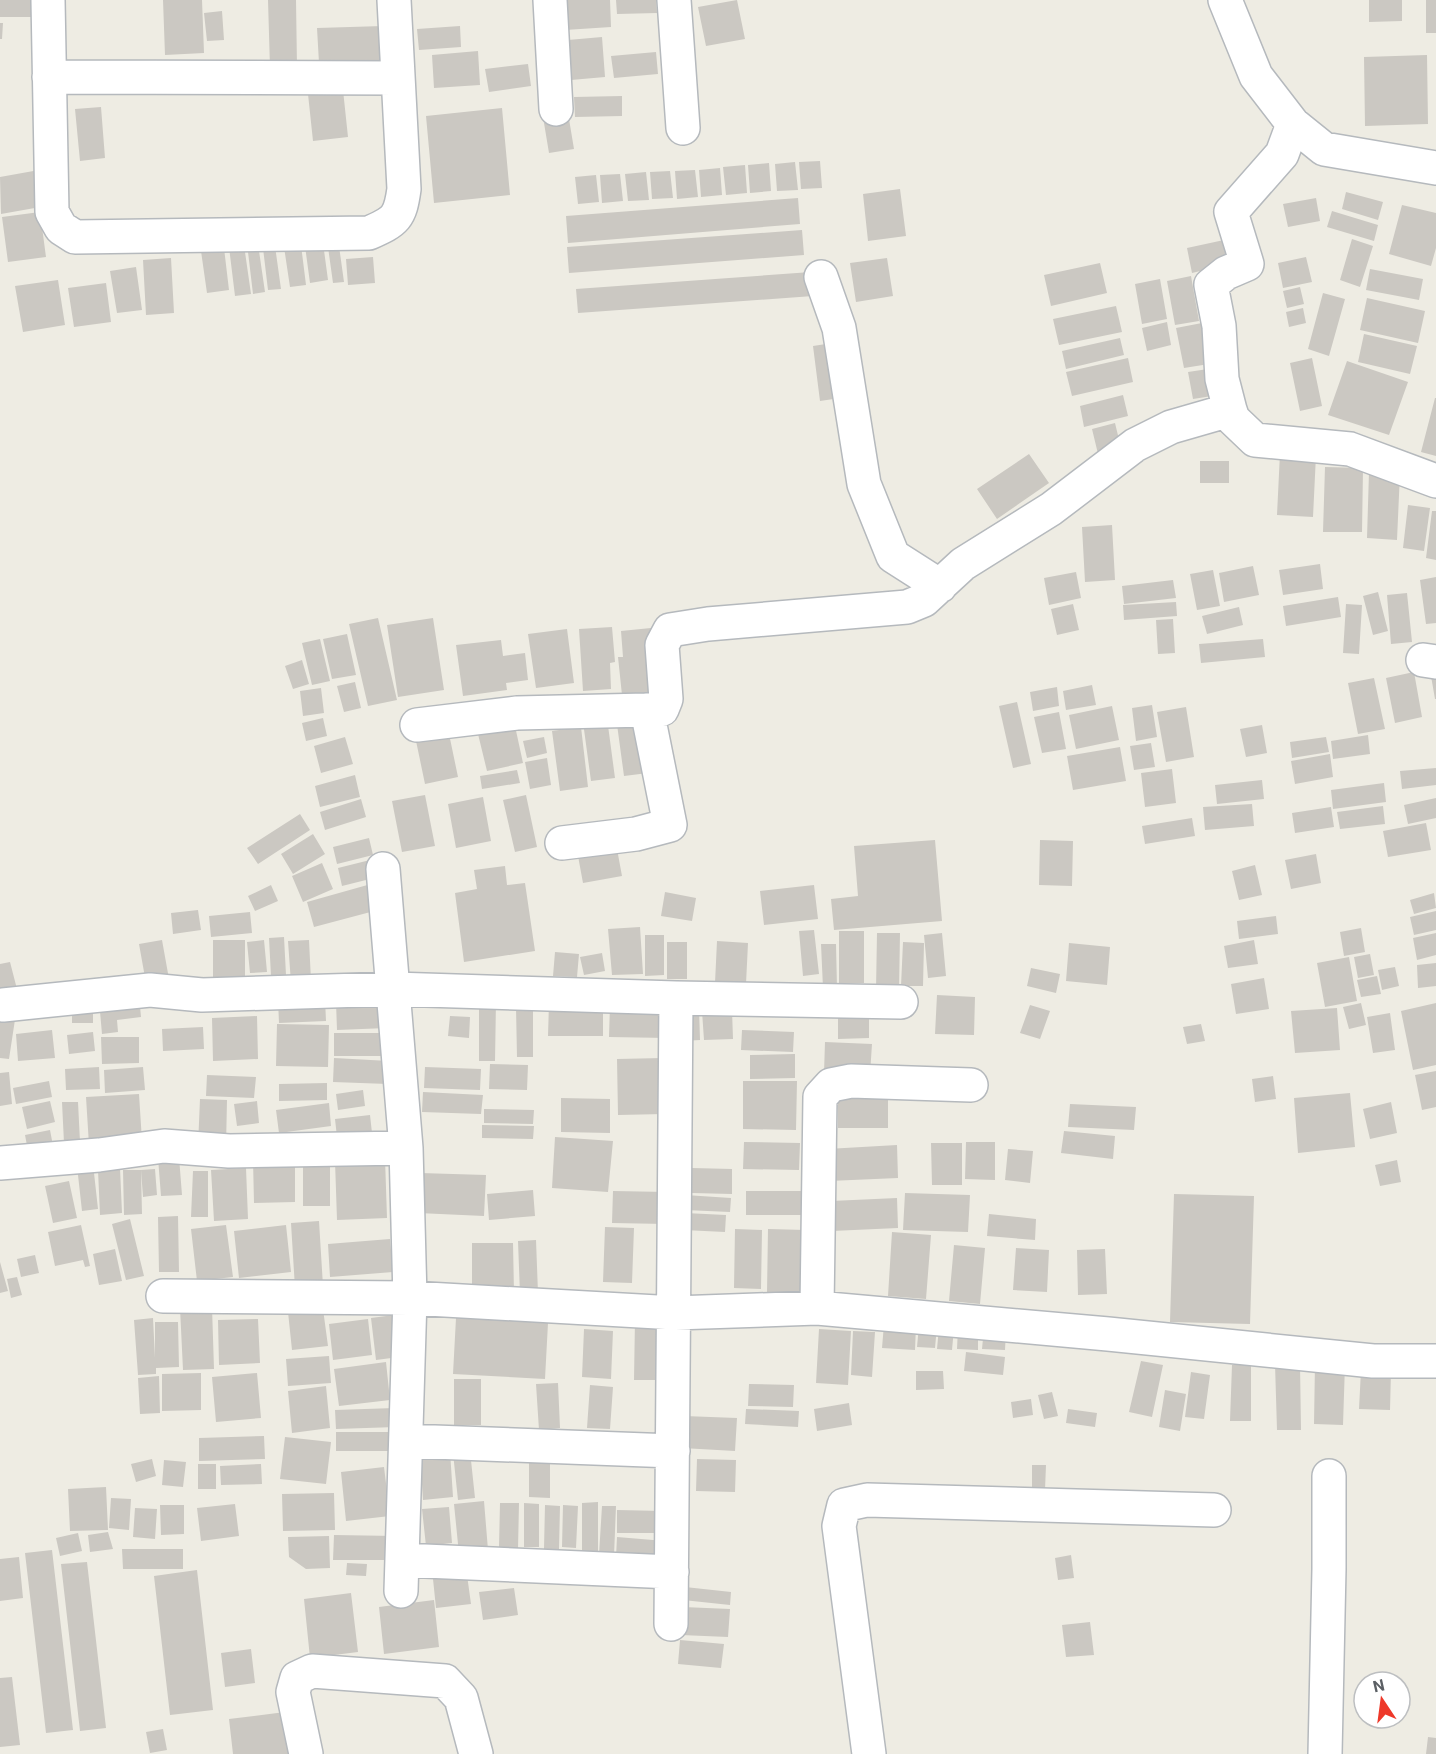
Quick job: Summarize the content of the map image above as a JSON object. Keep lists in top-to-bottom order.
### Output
{
  "north": "top"
}
